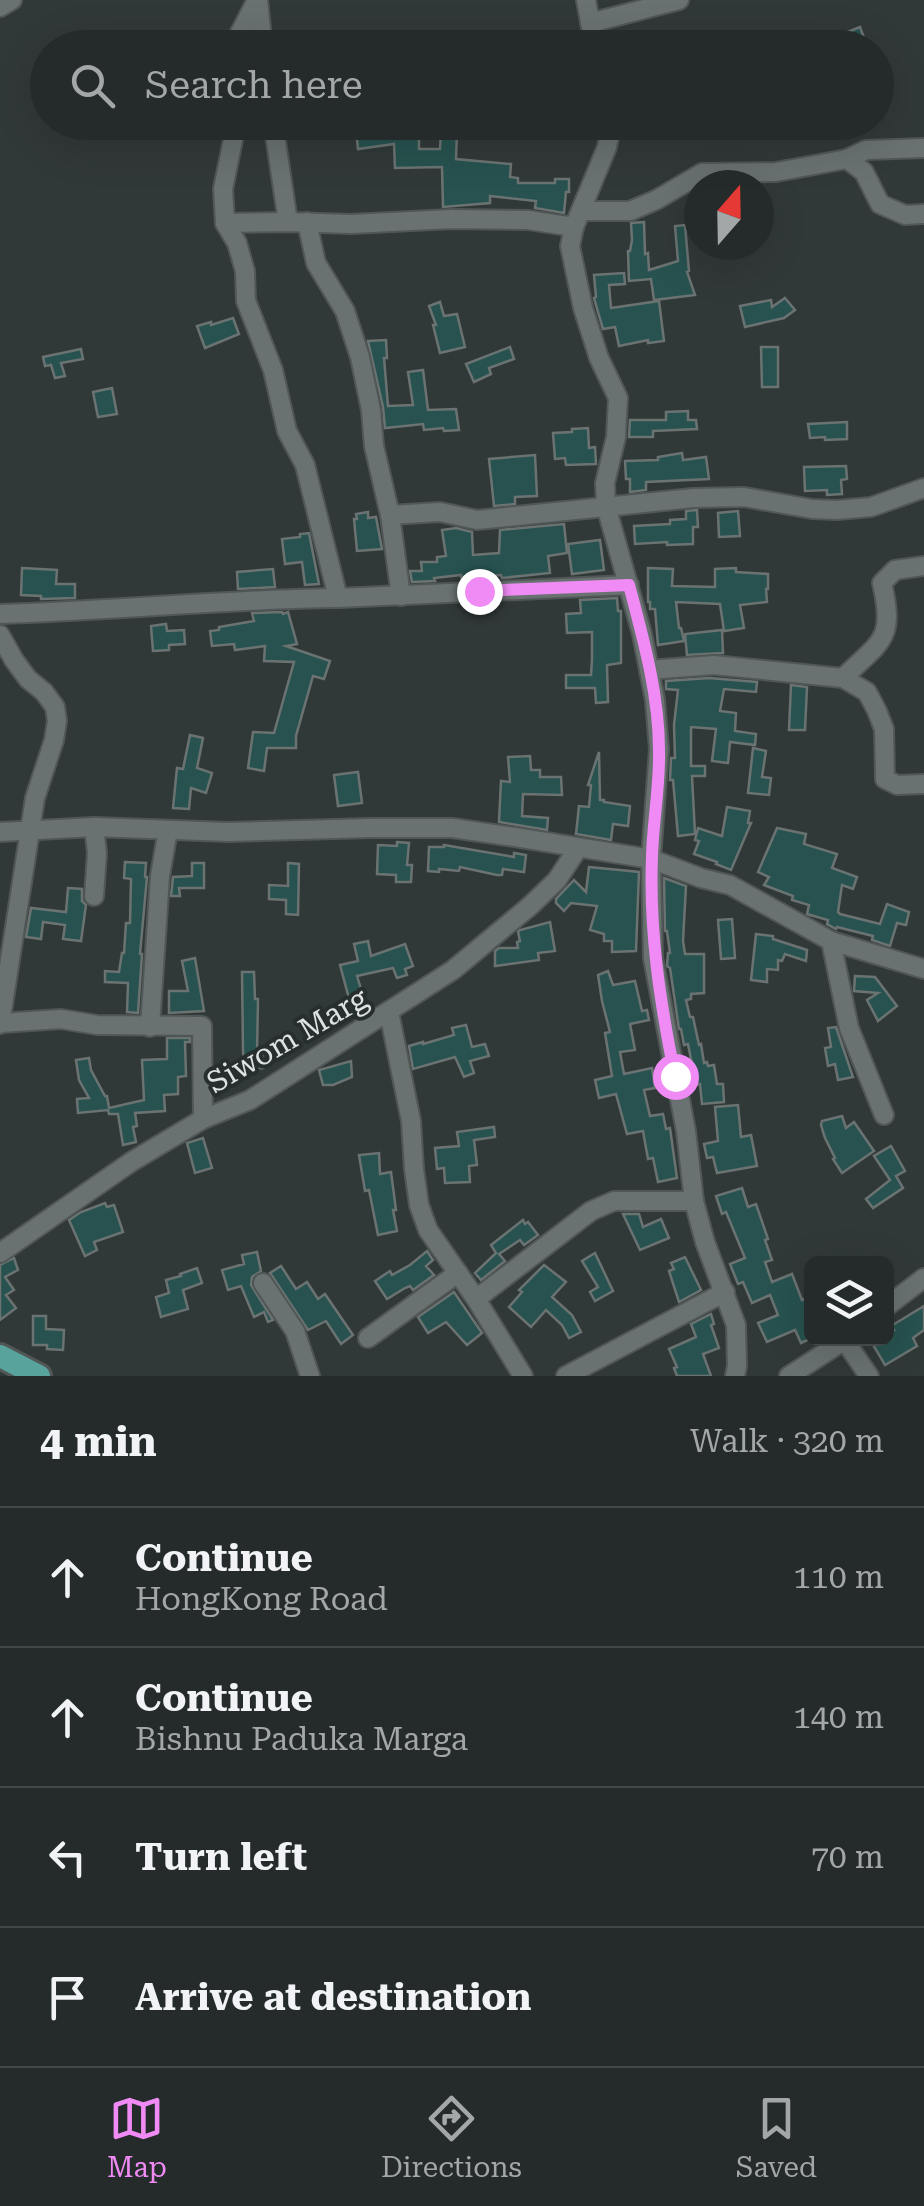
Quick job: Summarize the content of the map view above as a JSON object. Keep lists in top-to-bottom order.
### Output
{
  "streets": {
    "street": ["Siwom Marg"]
  },
  "north": "top",
  "page": {
    "search": "Search here",
    "heading": ["4 min", "Walk · 320 m"],
    "list": [
      ["Continue", "HongKong Road", "110 m"],
      ["Continue", "Bishnu Paduka Marga", "140 m"],
      ["Turn left", "70 m"],
      "Arrive at destination"
    ],
    "nav": ["Map", "Directions", "Saved"]
  }
}
